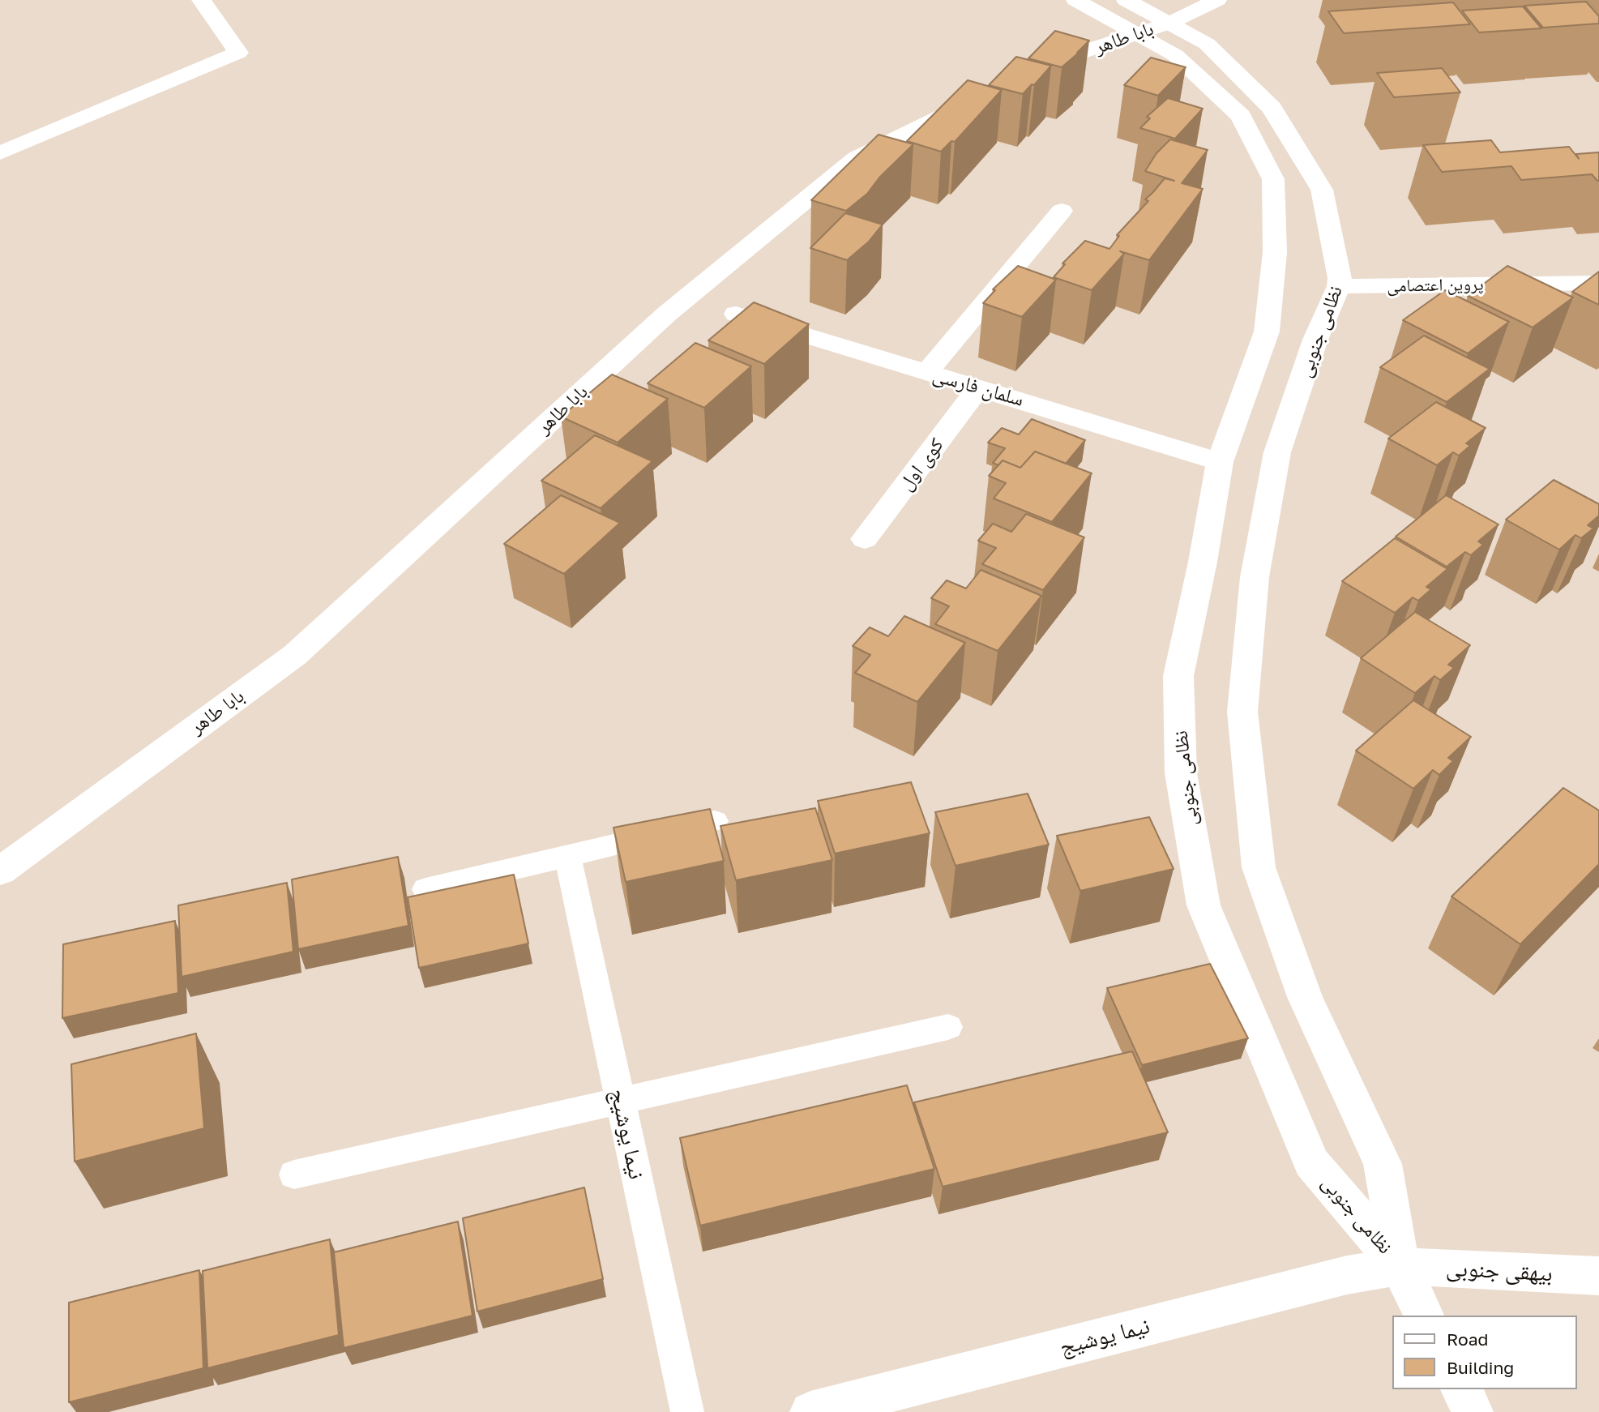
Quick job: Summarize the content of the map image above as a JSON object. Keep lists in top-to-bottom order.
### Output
{
  "streets": {
    "street": [
      "بابا طاهر",
      "پروین اعتصامی",
      "نظامی جنوبی",
      "سلمان فارسی",
      "کوی اول",
      "نیما یوشیج",
      "بیهقی جنوبی"
    ]
  },
  "crossings": [
    ["بابا طاهر", "نظامی جنوبی"],
    ["پروین اعتصامی", "نظامی جنوبی"],
    ["نظامی جنوبی", "سلمان فارسی"],
    ["نظامی جنوبی", "نیما یوشیج"],
    ["نظامی جنوبی", "بیهقی جنوبی"],
    ["سلمان فارسی", "کوی اول"],
    ["نیما یوشیج", "بیهقی جنوبی"]
  ],
  "legend": ["Road", "Building"]
}
